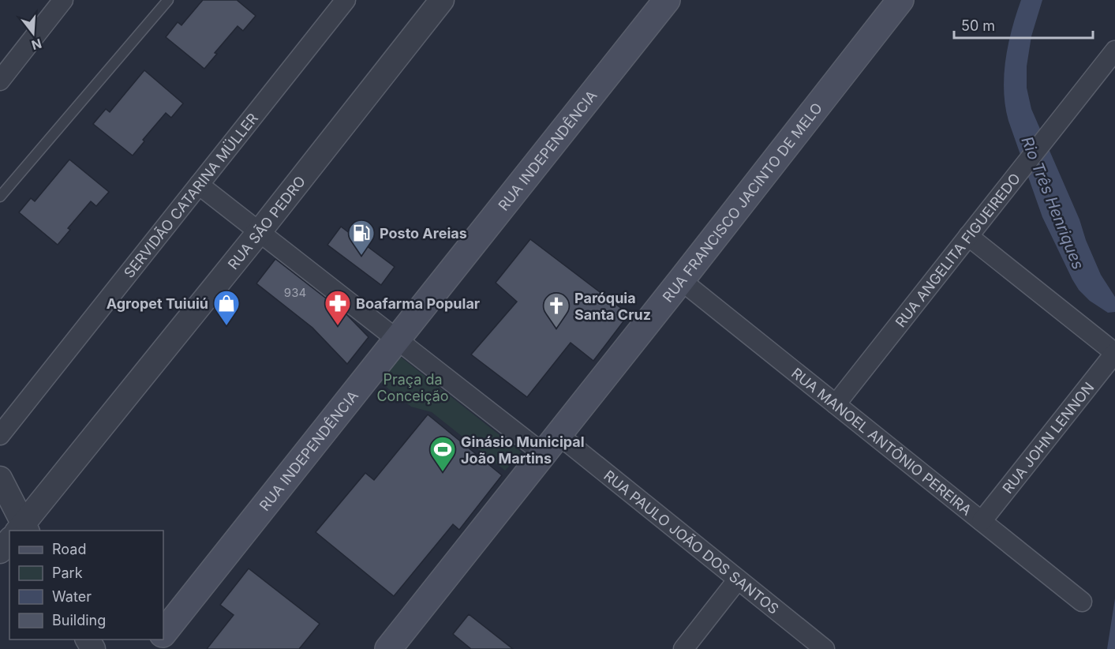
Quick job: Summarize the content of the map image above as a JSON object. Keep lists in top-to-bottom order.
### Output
{
  "streets": {
    "main road": ["RUA INDEPENDÊNCIA", "RUA FRANCISCO JACINTO DE MELO"],
    "street": [
      "SERVIDÃO CATARINA MÜLLER",
      "RUA SÃO PEDRO",
      "RUA ANGELITA FIGUEIREDO",
      "RUA JOHN LENNON",
      "RUA MANOEL ANTÔNIO PEREIRA",
      "RUA PAULO JOÃO DOS SANTOS"
    ]
  },
  "crossings": [
    ["RUA INDEPENDÊNCIA", "RUA PAULO JOÃO DOS SANTOS"],
    ["SERVIDÃO CATARINA MÜLLER", "RUA PAULO JOÃO DOS SANTOS"],
    ["RUA FRANCISCO JACINTO DE MELO", "RUA MANOEL ANTÔNIO PEREIRA"],
    ["RUA FRANCISCO JACINTO DE MELO", "RUA PAULO JOÃO DOS SANTOS"],
    ["RUA SÃO PEDRO", "RUA PAULO JOÃO DOS SANTOS"],
    ["RUA ANGELITA FIGUEIREDO", "RUA MANOEL ANTÔNIO PEREIRA"],
    ["RUA JOHN LENNON", "RUA MANOEL ANTÔNIO PEREIRA"]
  ],
  "water": ["Rio Três Henriques"],
  "parks": ["Praça da Conceição"],
  "places": {
    "fuel station": ["Posto Areias"],
    "shop": ["Agropet Tuiuiú"],
    "pharmacy": ["Boafarma Popular"],
    "church": ["Paróquia Santa Cruz"],
    "sports": ["Ginásio Municipal João Martins"]
  },
  "house_numbers": ["934"],
  "legend": [
    "Road",
    "Park",
    "Water",
    "Building"
  ],
  "scale_bar": "50 m",
  "north": "bottom"
}
